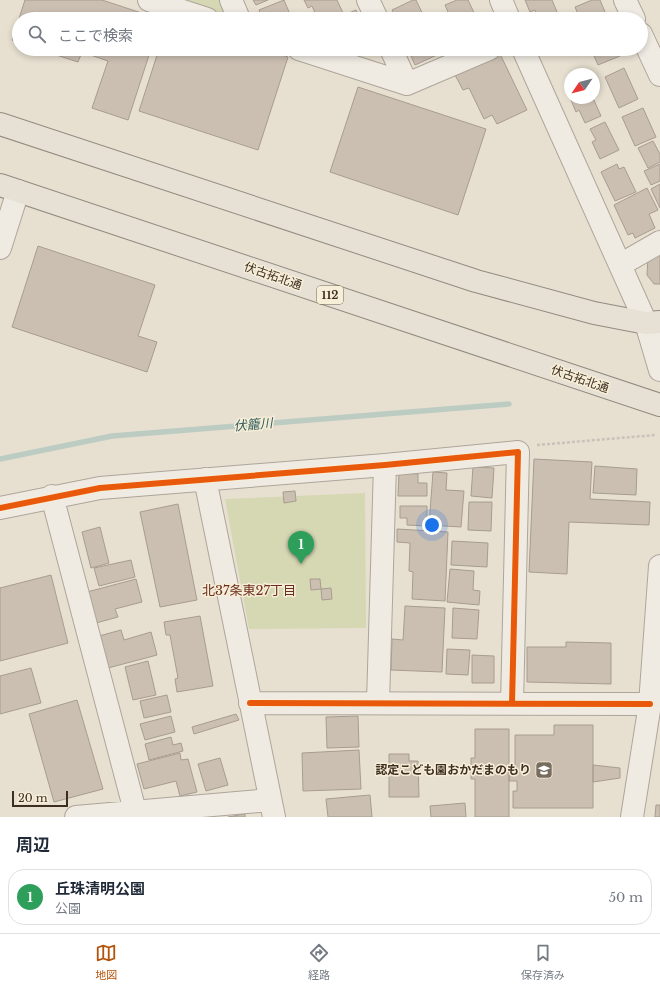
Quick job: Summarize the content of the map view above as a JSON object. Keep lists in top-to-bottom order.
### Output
{
  "streets": {
    "main road": ["伏古拓北通", "112"]
  },
  "districts": ["北37条東27丁目"],
  "water": ["伏籠川"],
  "places": {
    "school or university": ["認定こども園おかだまのもり"]
  },
  "scale_bar": "20 m",
  "north": "bottom left",
  "page": {
    "search": "ここで検索",
    "pins": "1",
    "scale": "20 m",
    "heading": "周辺",
    "list": [
      {
        "mark": "1",
        "name": "丘珠清明公園",
        "note": "公園",
        "value": "50 m"
      }
    ],
    "nav": ["地図", "経路", "保存済み"]
  }
}
